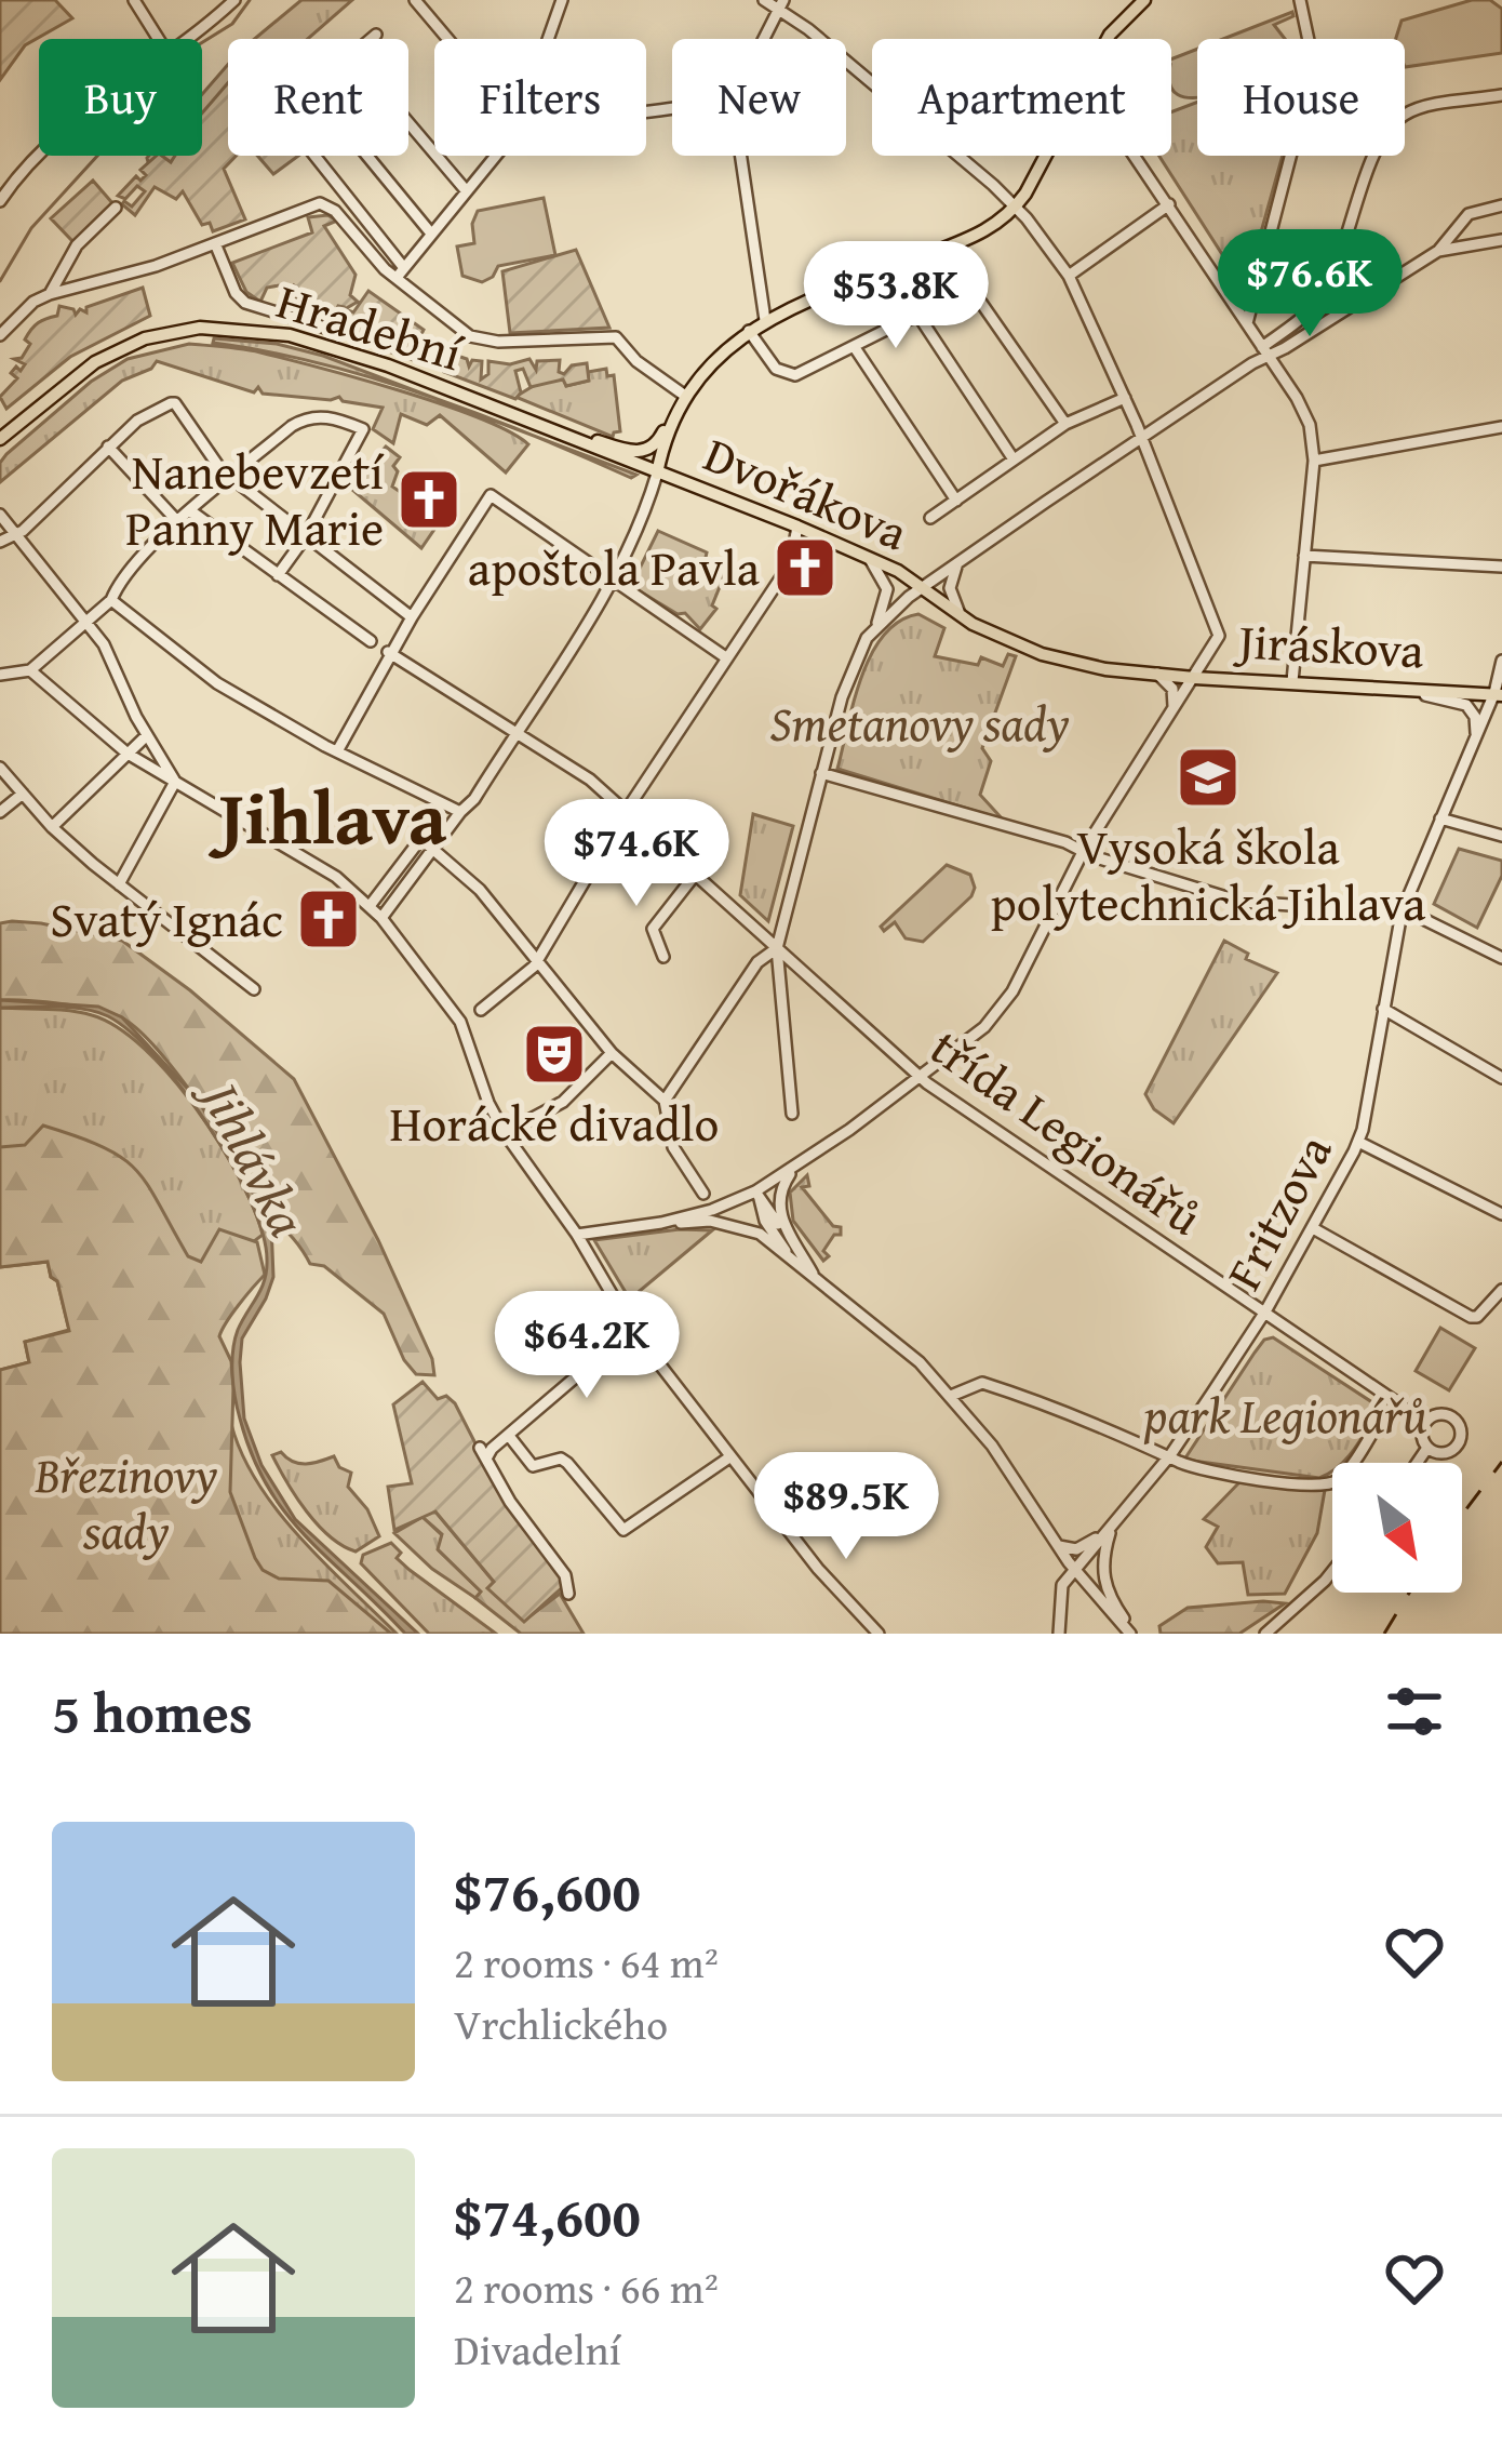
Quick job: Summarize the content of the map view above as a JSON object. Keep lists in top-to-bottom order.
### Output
{
  "streets": {
    "main road": ["Hradební", "Dvořákova", "Jiráskova"],
    "street": ["třída Legionářů", "Fritzova"]
  },
  "crossings": [
    ["Hradební", "Dvořákova"],
    ["Dvořákova", "Jiráskova"],
    ["Jiráskova", "Fritzova"],
    ["třída Legionářů", "Fritzova"]
  ],
  "districts": ["Jihlava"],
  "water": ["Jihlávka"],
  "parks": ["Smetanovy sady", "park Legionářů", "Březinovy sady"],
  "places": {
    "church": ["Nanebevzetí Panny Marie", "apoštola Pavla", "Svatý Ignác"],
    "school or university": ["Vysoká škola polytechnická Jihlava"],
    "theatre": ["Horácké divadlo"]
  },
  "north": "bottom right",
  "page": {
    "chip": [
      "Buy",
      "Rent",
      "Filters",
      "New",
      "Apartment",
      "House"
    ],
    "price": [
      "$76.6K",
      "$53.8K",
      "$74.6K",
      "$64.2K",
      "$89.5K"
    ],
    "heading": "5 homes",
    "list": [
      {
        "name": "$76,600",
        "note": "2 rooms · 64 m² · Vrchlického"
      },
      {
        "name": "$74,600",
        "note": "2 rooms · 66 m² · Divadelní"
      }
    ]
  }
}
